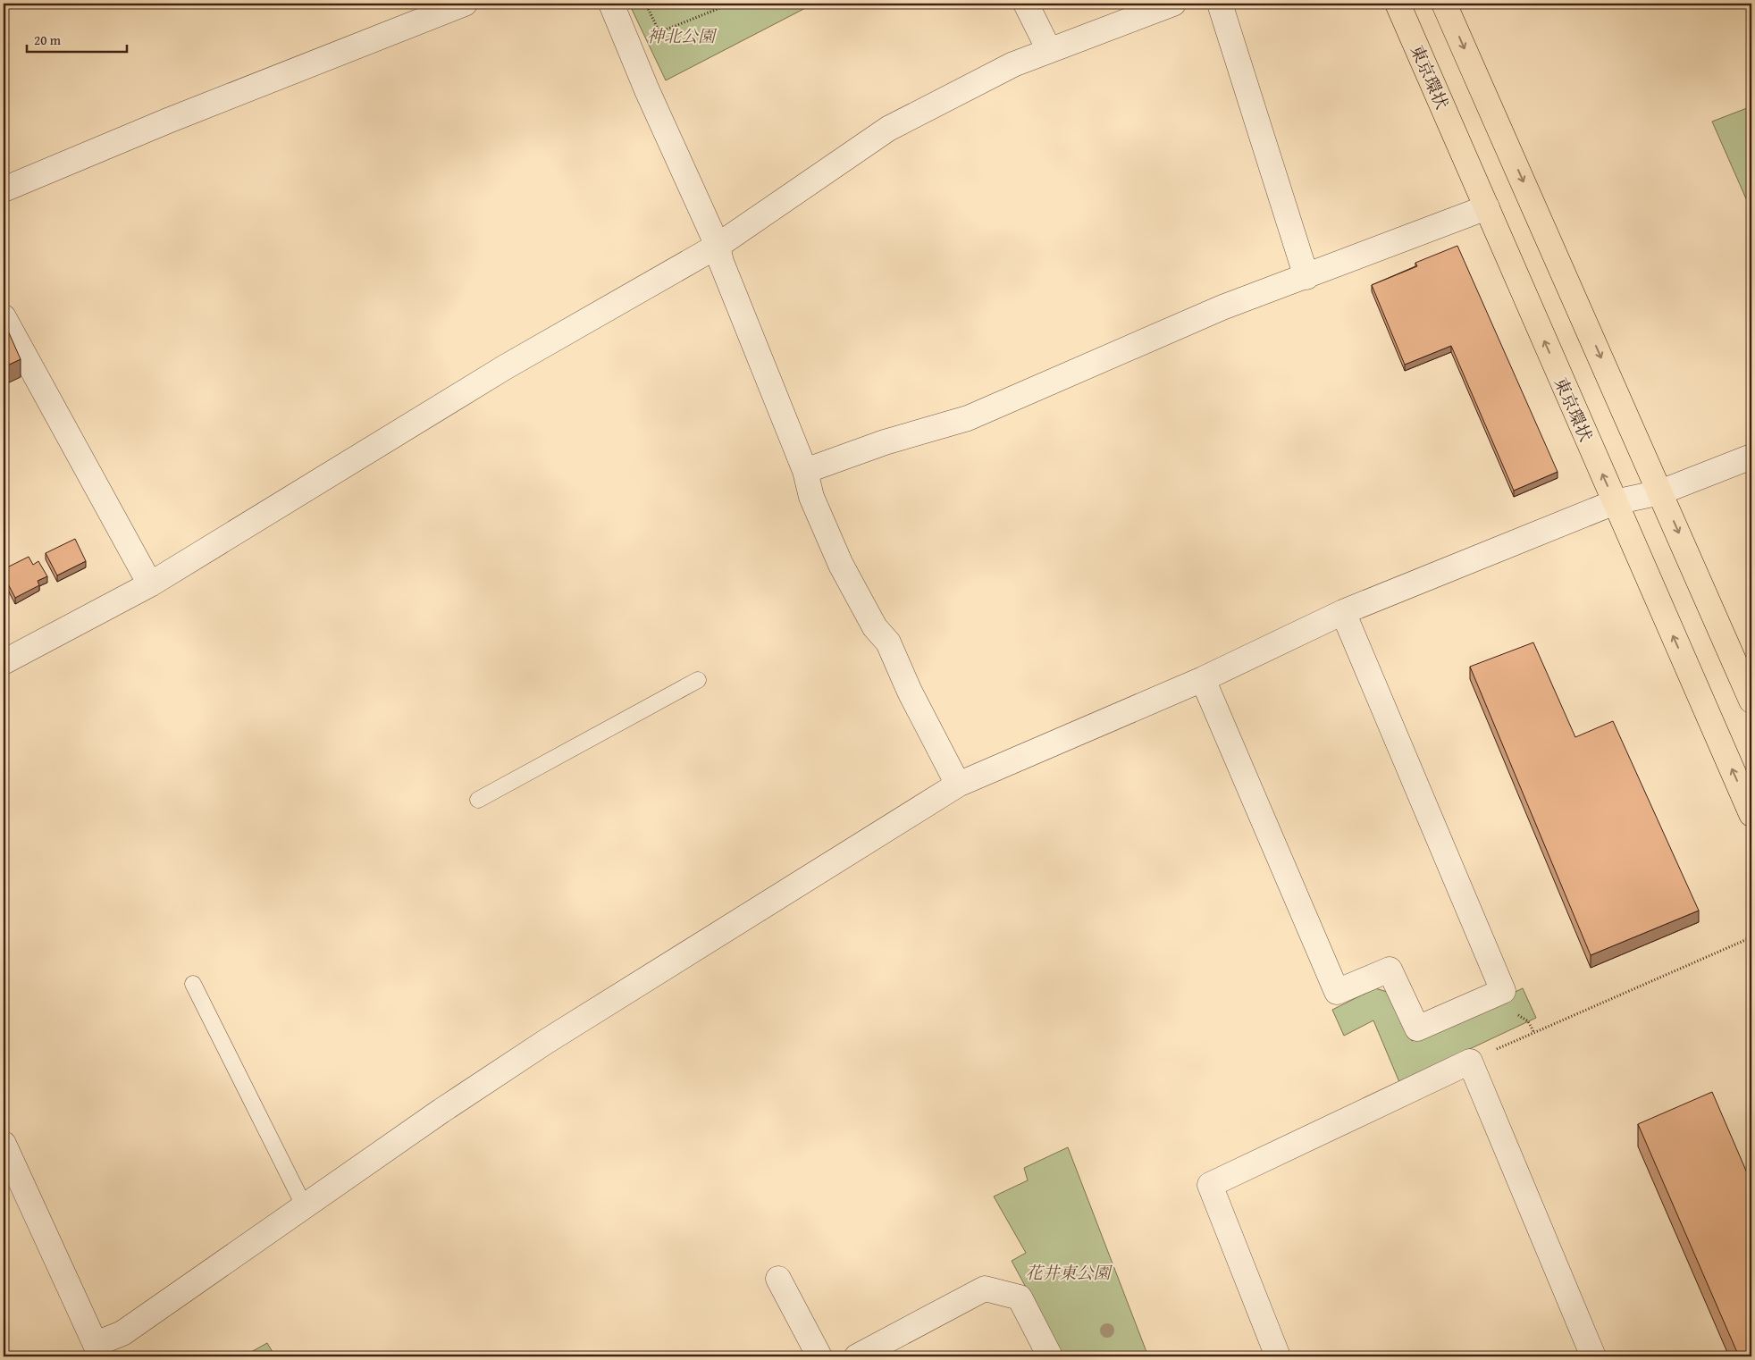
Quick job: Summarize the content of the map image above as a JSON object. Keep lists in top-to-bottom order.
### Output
{
  "streets": {
    "highway": ["東京環状"]
  },
  "parks": ["神北公園", "花井東公園"],
  "scale_bar": "20 m"
}
